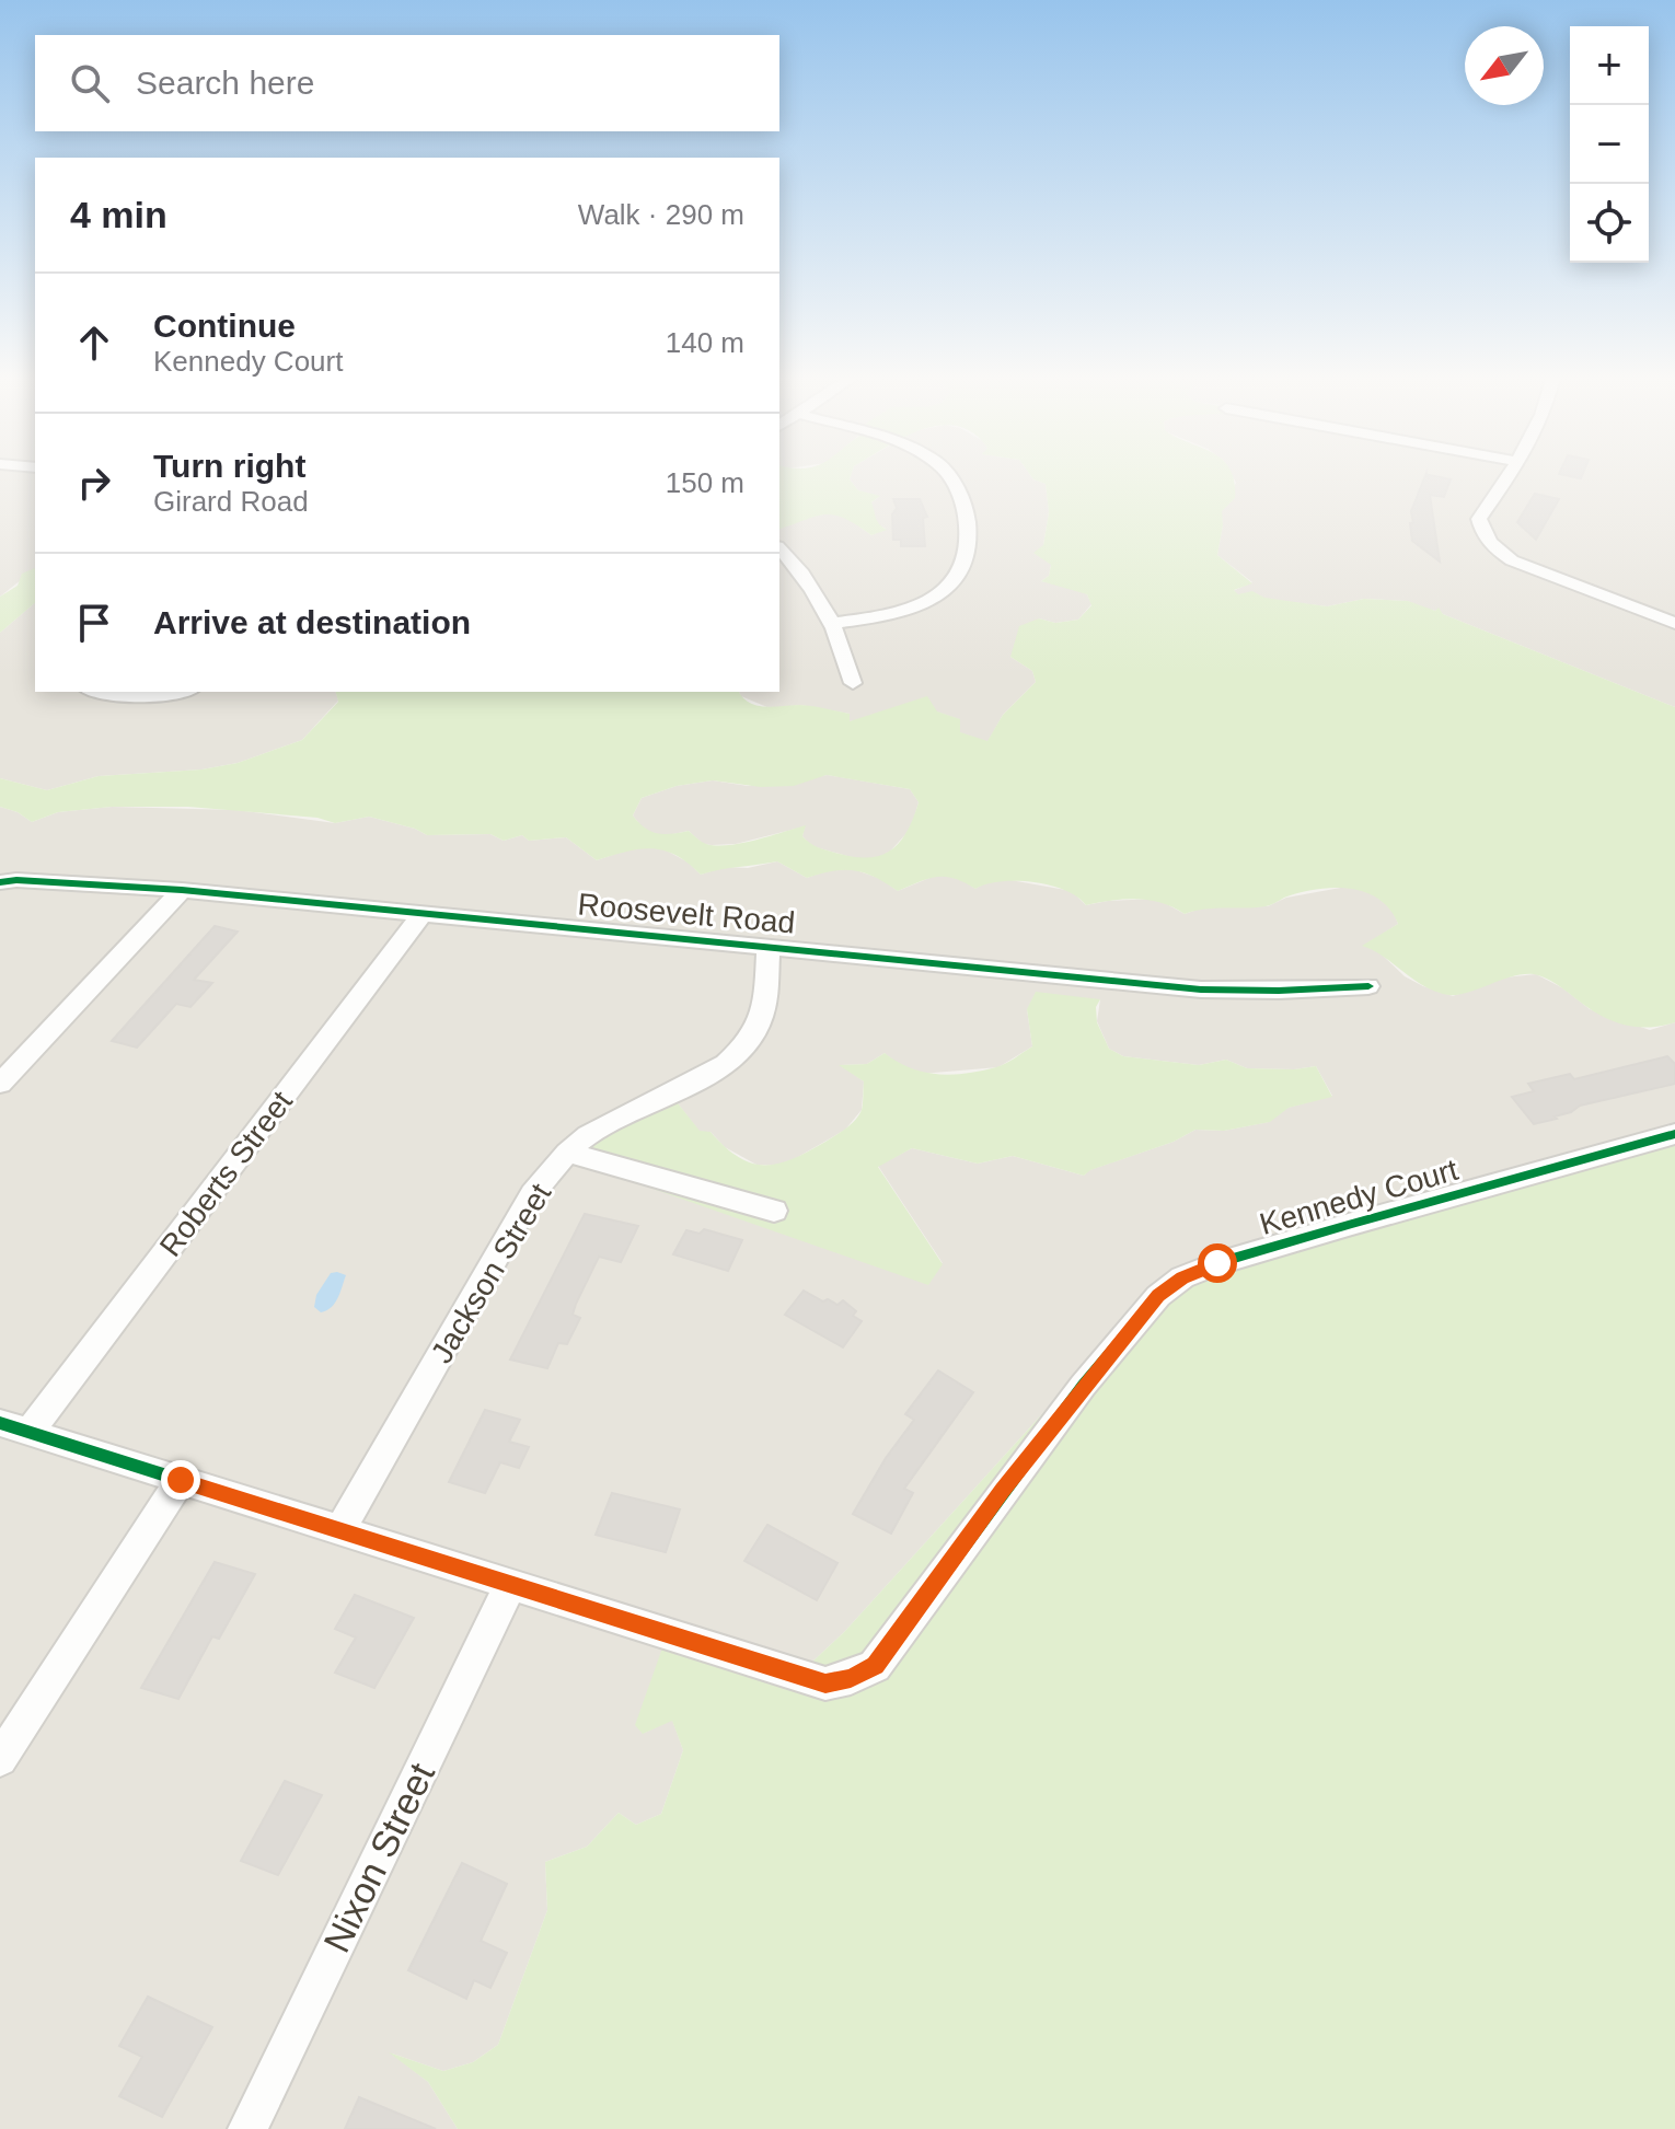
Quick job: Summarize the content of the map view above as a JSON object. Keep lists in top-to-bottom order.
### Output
{
  "streets": {
    "street": [
      "Roosevelt Road",
      "Roberts Street",
      "Kennedy Court",
      "Jackson Street",
      "Nixon Street"
    ]
  },
  "crossings": [
    ["Roosevelt Road", "Roberts Street"],
    ["Roosevelt Road", "Jackson Street"],
    ["Kennedy Court", "Nixon Street"]
  ],
  "north": "bottom left",
  "page": {
    "map_buttons": ["+", "−"],
    "search": "Search here",
    "heading": ["4 min", "Walk · 290 m"],
    "list": [
      ["Continue", "Kennedy Court", "140 m"],
      ["Turn right", "Girard Road", "150 m"],
      "Arrive at destination"
    ]
  }
}
